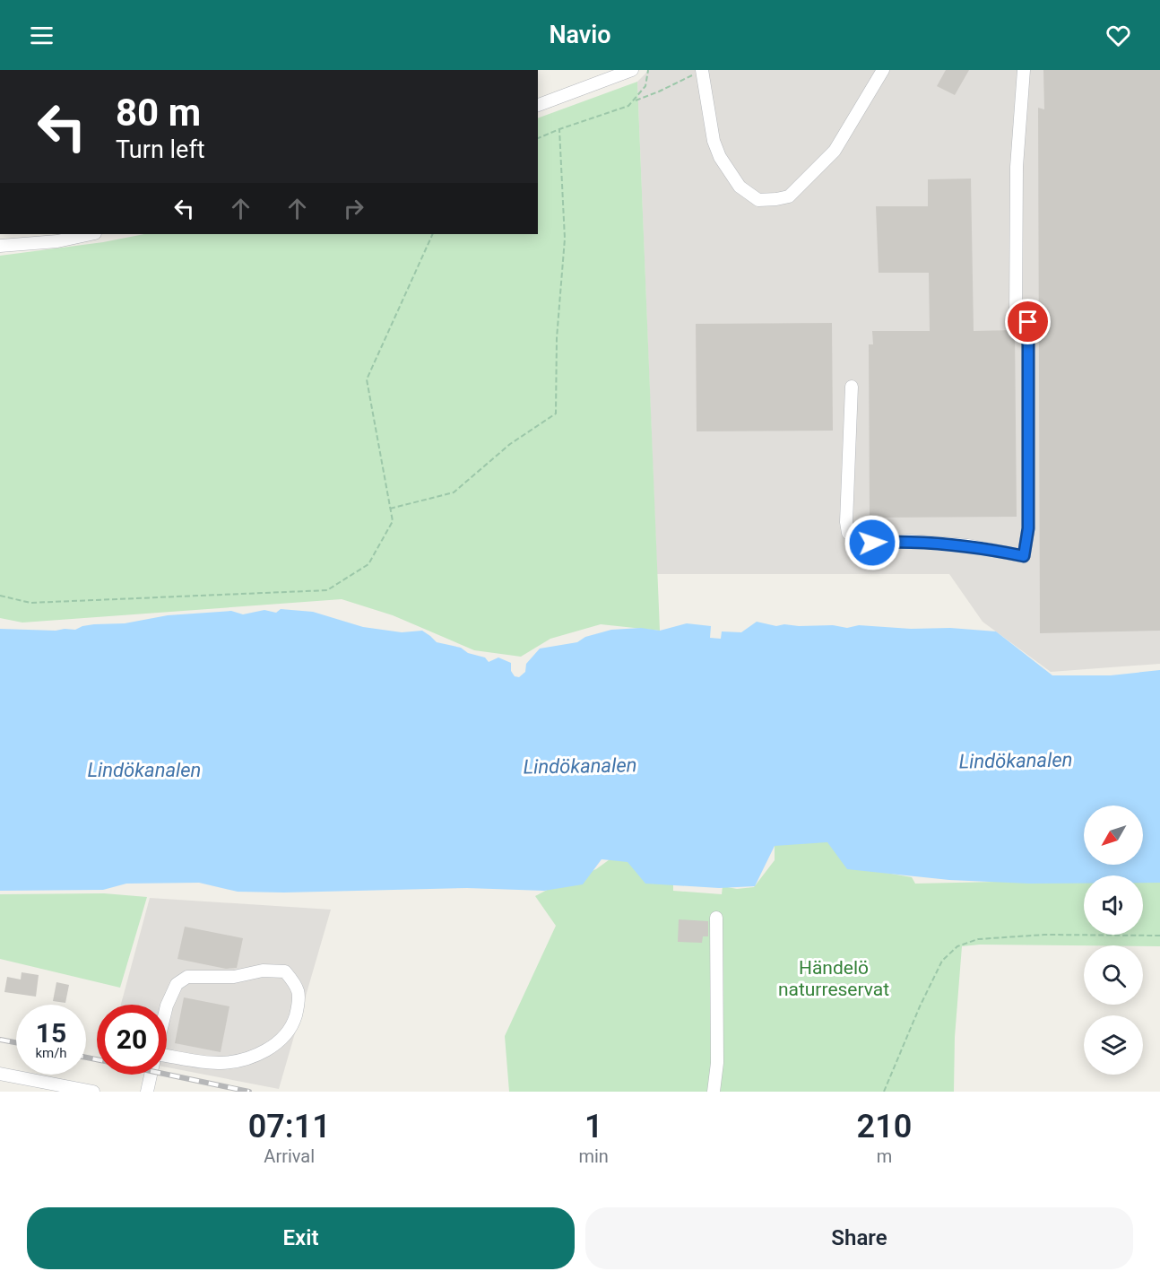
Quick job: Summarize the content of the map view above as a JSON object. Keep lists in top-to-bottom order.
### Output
{
  "water": ["Lindökanalen"],
  "parks": ["Händelö naturreservat"],
  "north": "bottom left",
  "page": {
    "header": "Navio",
    "turn": ["80 m", "Turn left"],
    "speed": "15 km/h",
    "limit": "20",
    "eta": [
      "07:11",
      "Arrival",
      "1",
      "min",
      "210",
      "m"
    ],
    "buttons": ["Exit", "Share"]
  }
}
